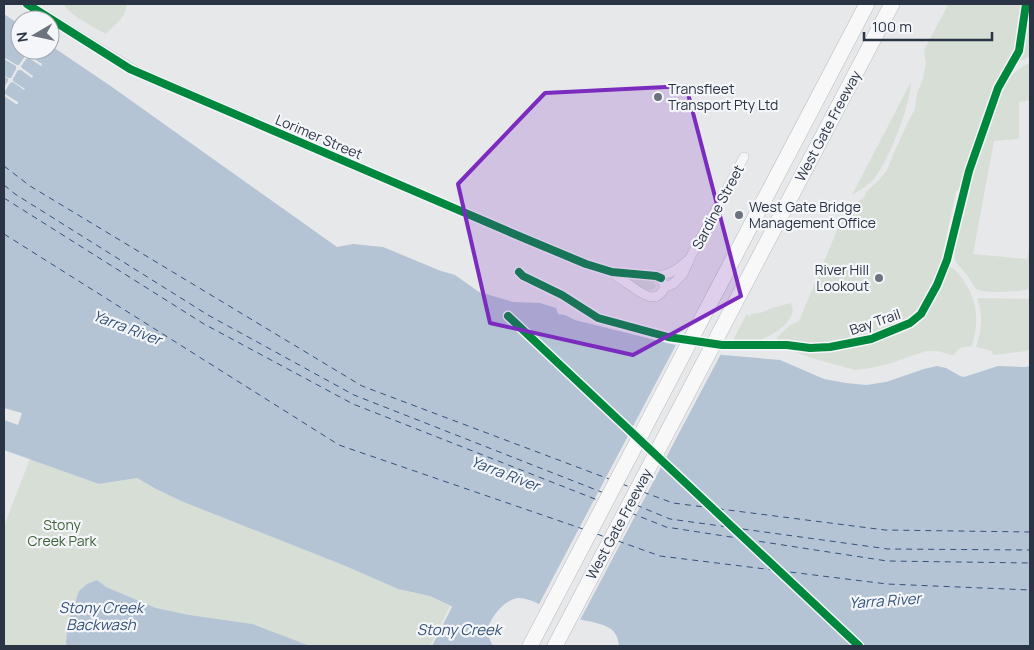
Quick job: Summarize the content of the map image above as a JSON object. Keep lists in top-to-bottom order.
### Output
{
  "streets": {
    "highway": ["West Gate Freeway"],
    "street": ["Lorimer Street", "Sardine Street"],
    "cycle path": ["Bay Trail"]
  },
  "crossings": [
    ["Lorimer Street", "Sardine Street"]
  ],
  "water": ["Yarra River", "Stony Creek Backwash", "Stony Creek"],
  "parks": ["Stony Creek Park"],
  "places": ["Transfleet Transport Pty Ltd", "West Gate Bridge Management Office", "River Hill Lookout"],
  "scale_bar": "100 m",
  "north": "left"
}
